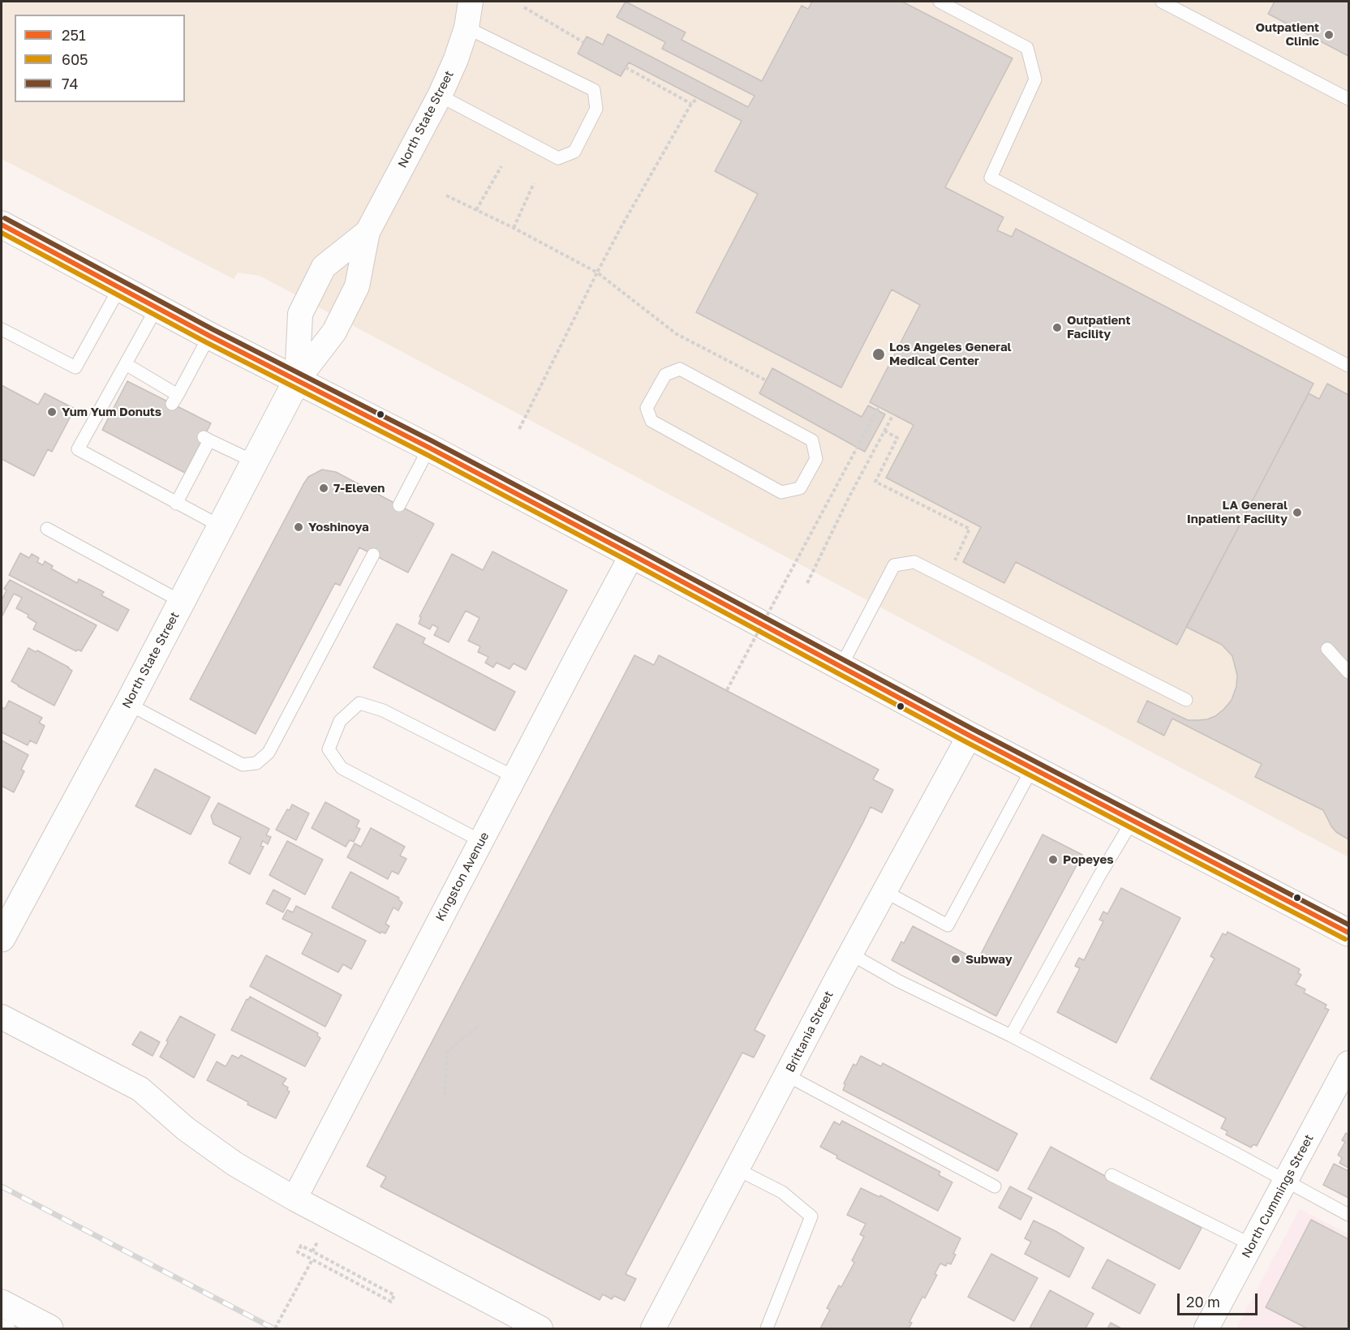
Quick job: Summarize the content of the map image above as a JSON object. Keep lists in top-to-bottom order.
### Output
{
  "streets": {
    "main road": ["North State Street"],
    "street": ["Kingston Avenue", "Brittania Street", "North Cummings Street"]
  },
  "places": [
    "Outpatient Clinic",
    "Outpatient Facility",
    "Los Angeles General Medical Center",
    "Yum Yum Donuts",
    "7-Eleven",
    "LA General Inpatient Facility",
    "Yoshinoya",
    "Popeyes",
    "Subway"
  ],
  "lines": ["transit line 74", "transit line 251", "transit line 605"],
  "legend": ["251", "605", "74"],
  "scale_bar": "20 m"
}
